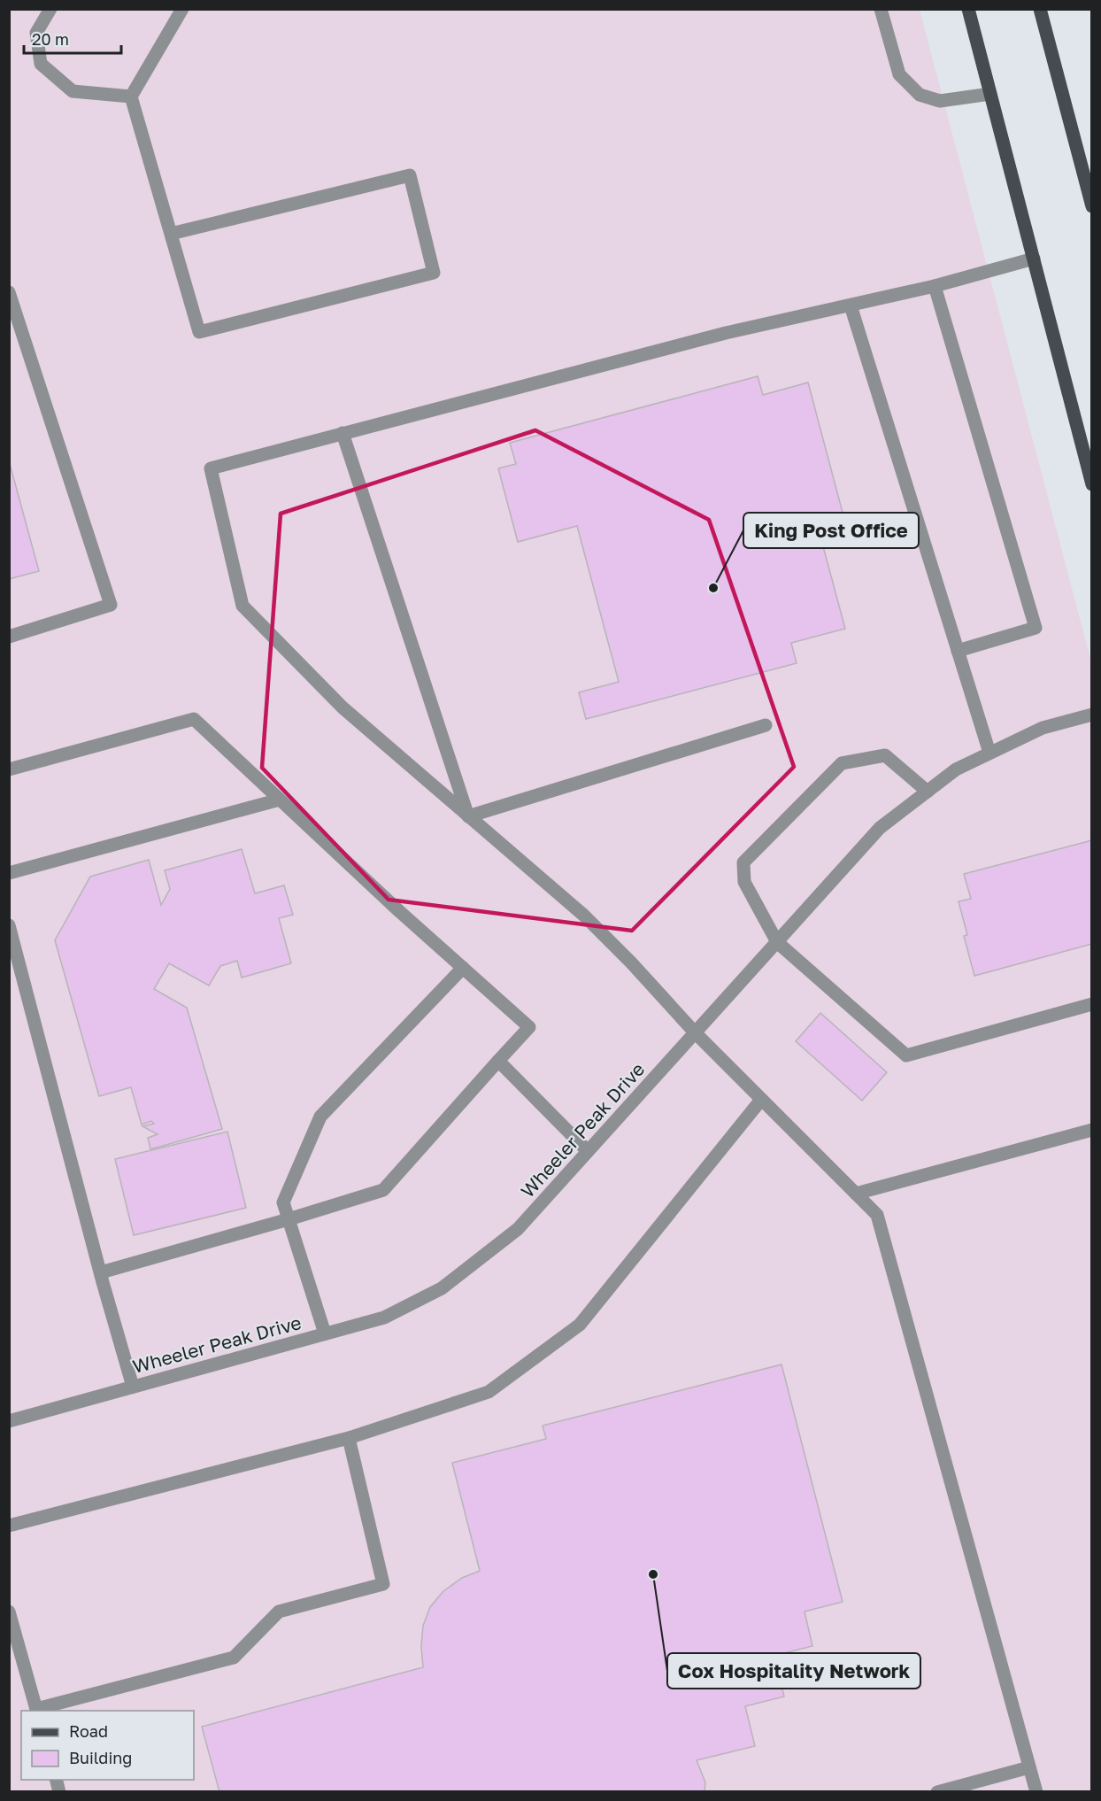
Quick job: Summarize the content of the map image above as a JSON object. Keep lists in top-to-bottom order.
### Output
{
  "streets": {
    "street": ["Wheeler Peak Drive"]
  },
  "places": ["King Post Office", "Cox Hospitality Network"],
  "legend": ["Road", "Building"],
  "scale_bar": "20 m"
}
